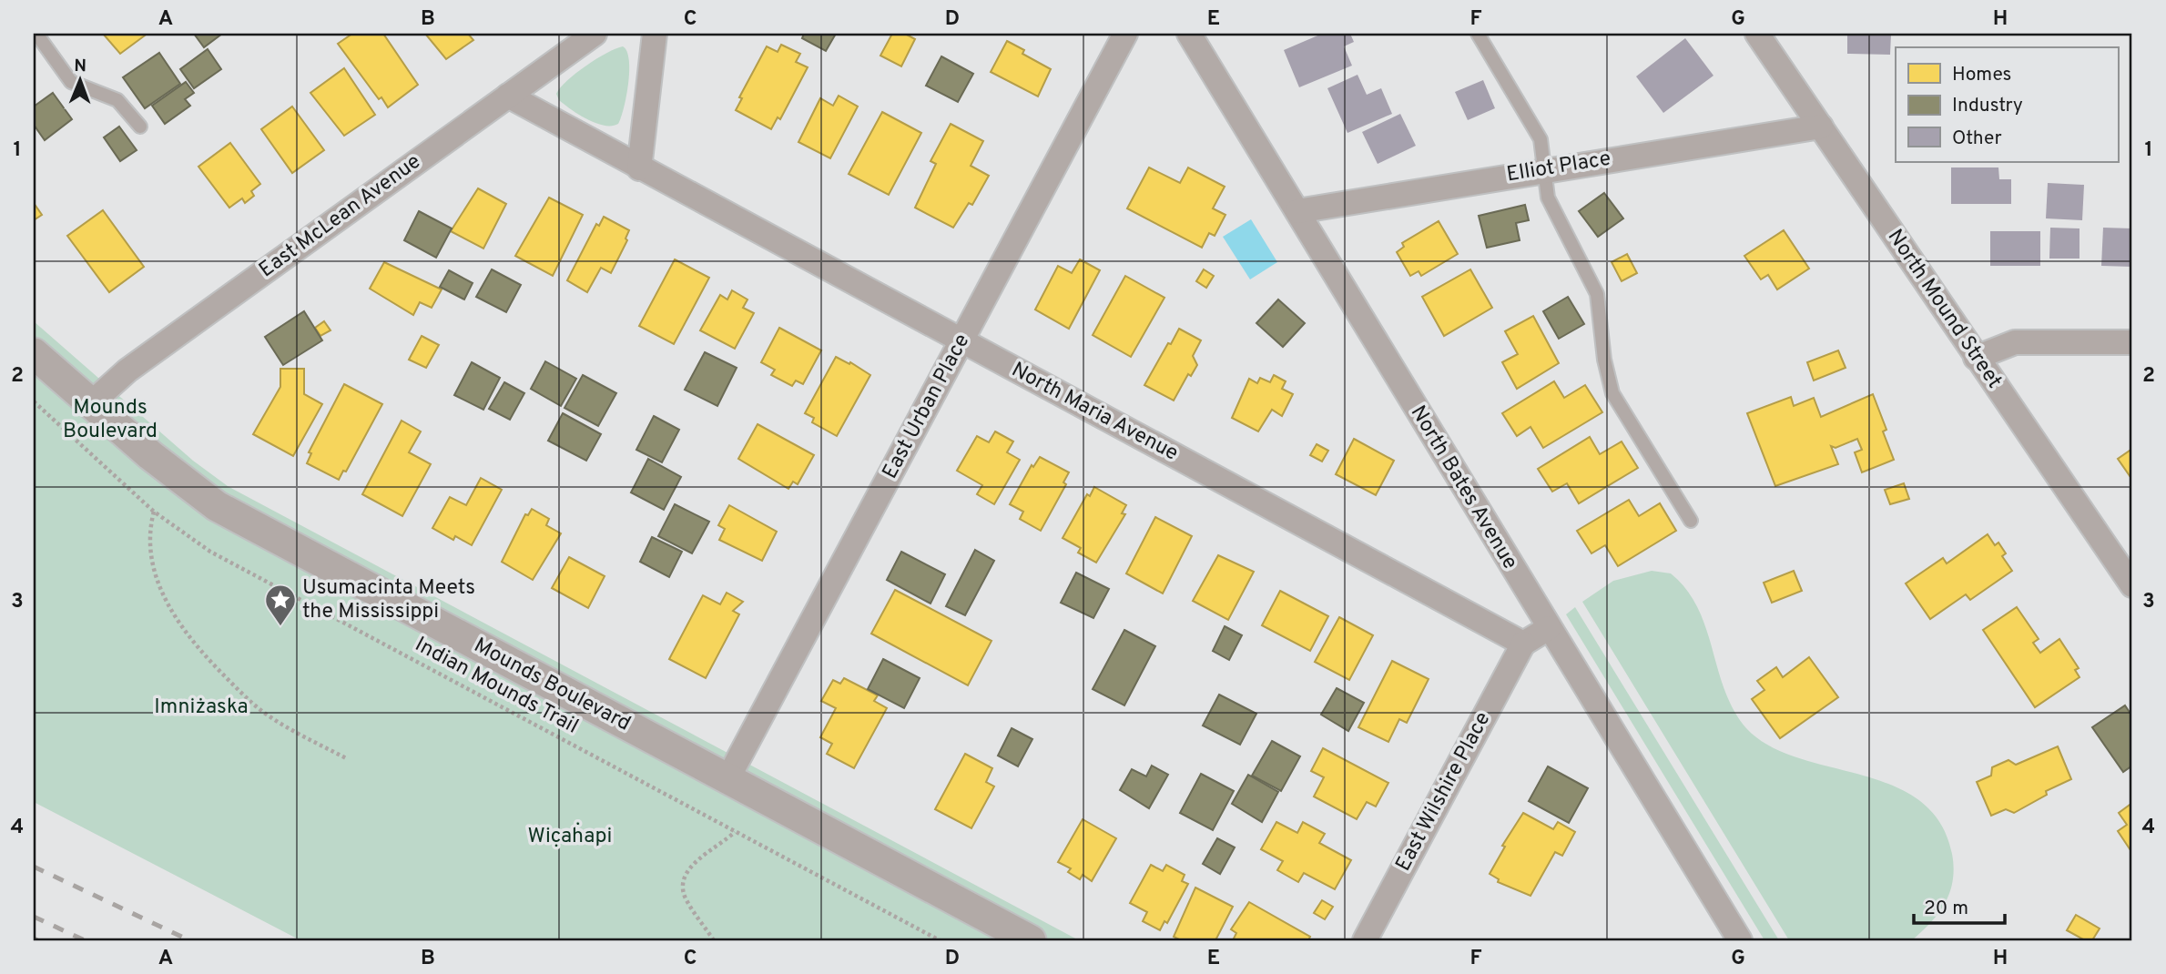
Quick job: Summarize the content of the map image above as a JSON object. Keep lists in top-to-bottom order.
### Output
{
  "streets": {
    "street": [
      "Elliot Place",
      "East McLean Avenue",
      "North Mound Street",
      "East Urban Place",
      "North Maria Avenue",
      "North Bates Avenue",
      "Mounds Boulevard",
      "East Wilshire Place"
    ],
    "path": ["Indian Mounds Trail"]
  },
  "crossings": [
    ["Elliot Place", "North Mound Street"],
    ["Elliot Place", "North Bates Avenue"],
    ["East McLean Avenue", "North Maria Avenue"],
    ["East McLean Avenue", "Mounds Boulevard"],
    ["East Urban Place", "North Maria Avenue"],
    ["East Urban Place", "Mounds Boulevard"],
    ["North Maria Avenue", "East Wilshire Place"]
  ],
  "parks": ["Mounds Boulevard", "Imniżaska", "Wic̣aḣapi"],
  "places": {
    "place": ["Usumacinta Meets the Mississippi"]
  },
  "legend": ["Homes", "Industry", "Other"],
  "scale_bar": "20 m",
  "north": "top",
  "grid": {
    "columns": [
      "A",
      "B",
      "C",
      "D",
      "E",
      "F",
      "G",
      "H"
    ],
    "rows": [
      "1",
      "2",
      "3",
      "4"
    ]
  }
}
